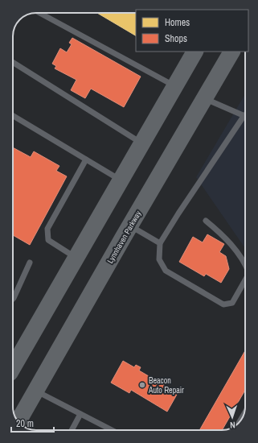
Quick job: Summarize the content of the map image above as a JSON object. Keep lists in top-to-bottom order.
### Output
{
  "streets": {
    "main road": ["Lynnhaven Parkway"]
  },
  "places": ["Beacon Auto Repair"],
  "legend": ["Homes", "Shops"],
  "scale_bar": "20 m",
  "north": "bottom"
}
